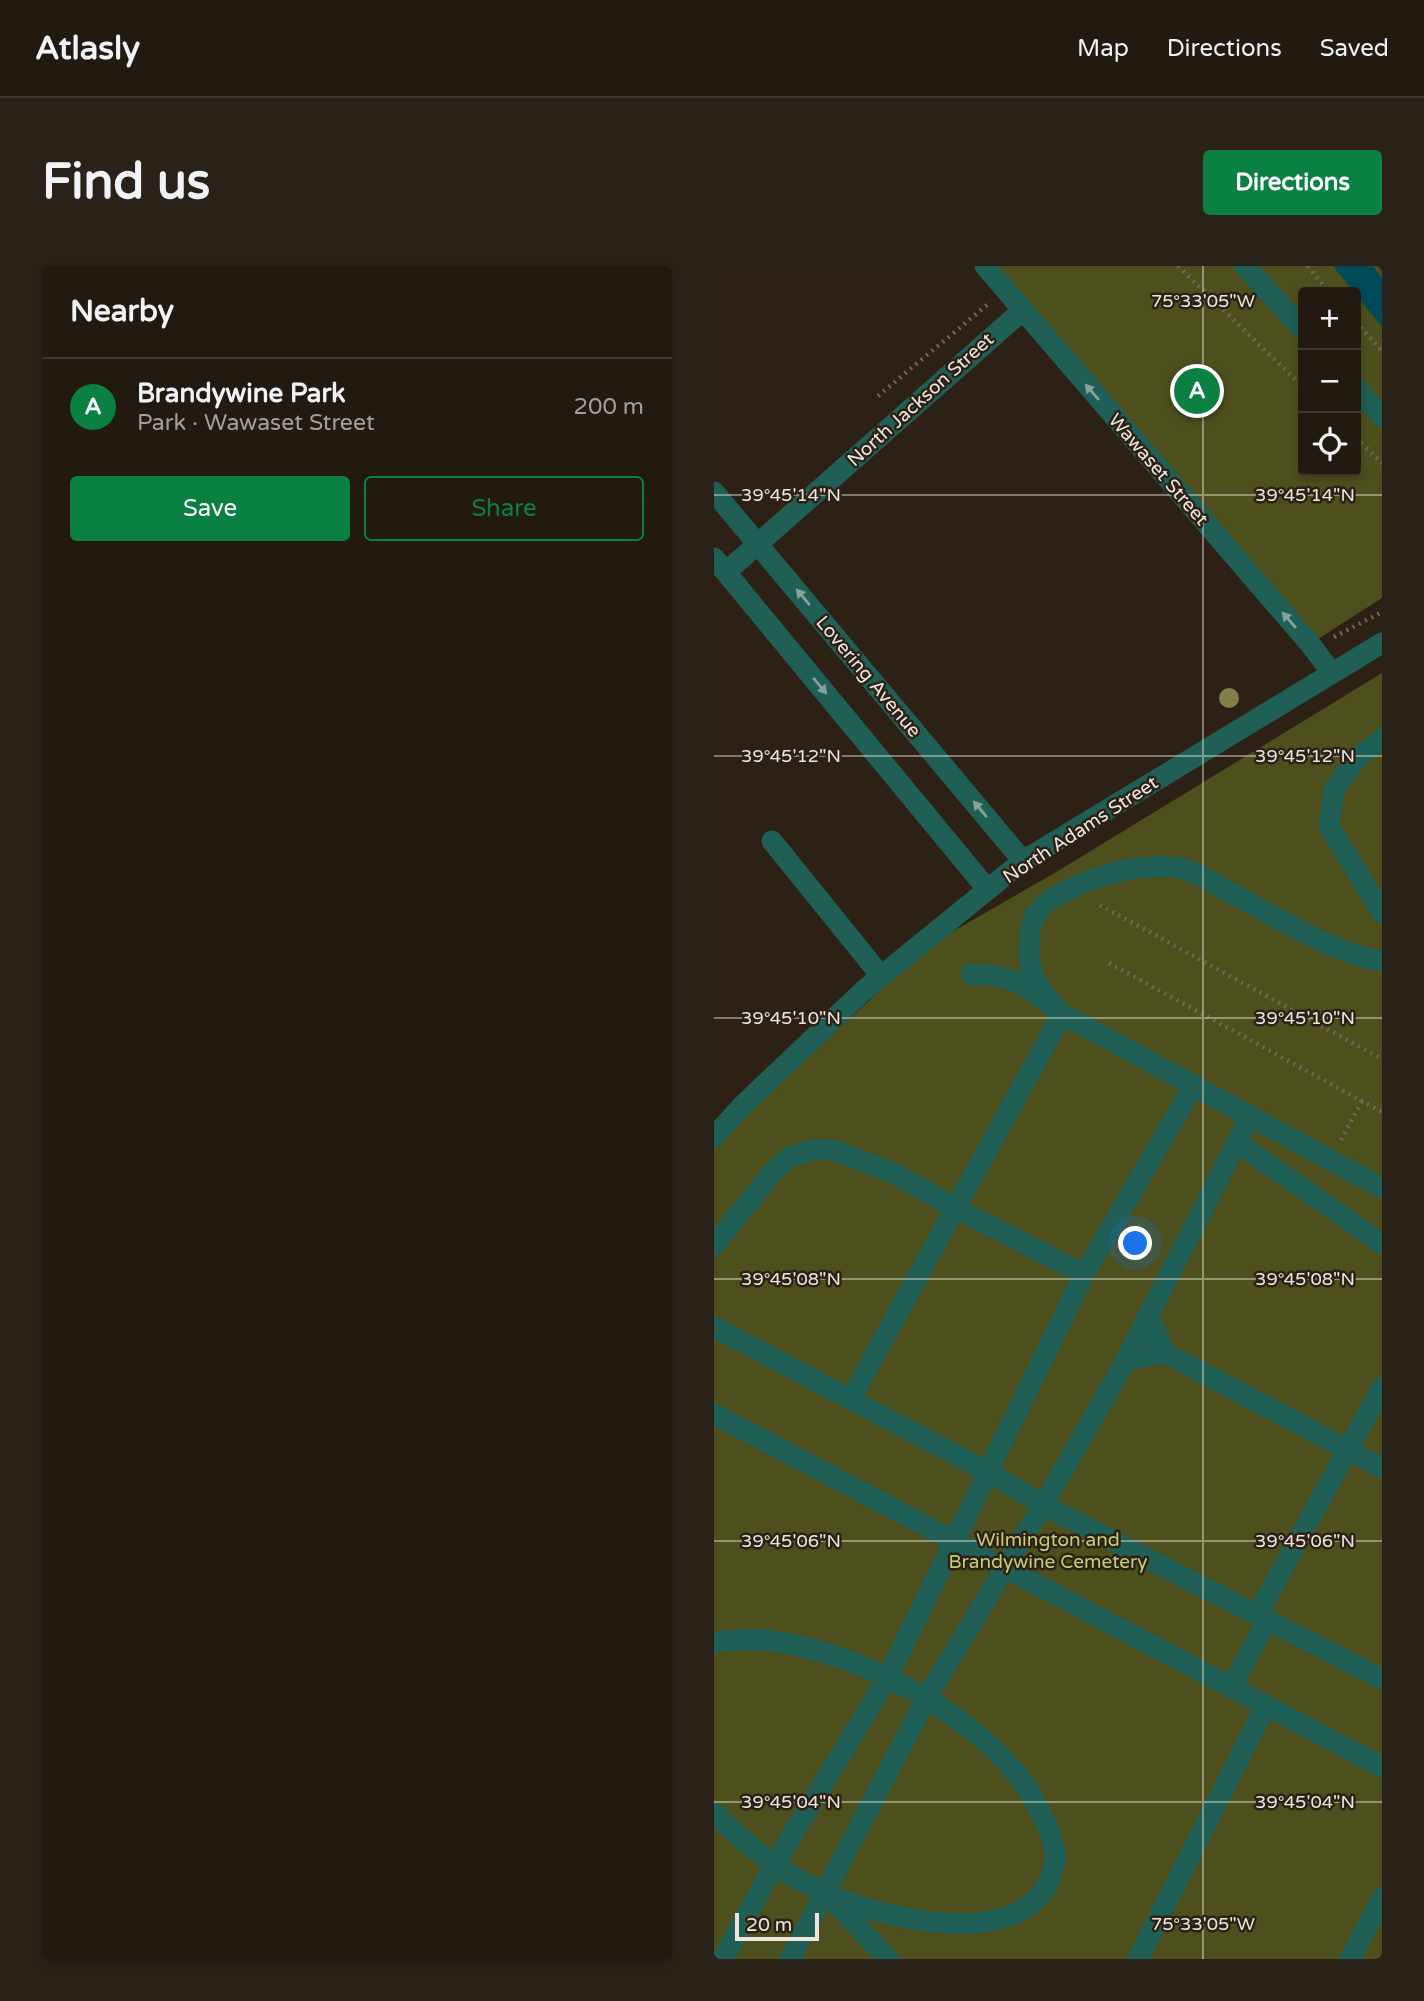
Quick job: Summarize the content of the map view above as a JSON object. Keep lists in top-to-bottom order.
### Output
{
  "streets": {
    "street": [
      "North Jackson Street",
      "Wawaset Street",
      "Lovering Avenue",
      "North Adams Street"
    ]
  },
  "crossings": [
    ["North Jackson Street", "Wawaset Street"],
    ["North Jackson Street", "Lovering Avenue"],
    ["Wawaset Street", "North Adams Street"],
    ["Lovering Avenue", "North Adams Street"]
  ],
  "one_way": ["Wawaset Street"],
  "parks": ["Wilmington and Brandywine Cemetery"],
  "scale_bar": "20 m",
  "page": {
    "header": "Atlasly",
    "nav": ["Map", "Directions", "Saved"],
    "buttons": [
      "Directions",
      ["Save", "Share"]
    ],
    "title": "Find us",
    "heading": "Nearby",
    "map_buttons": ["+", "−"],
    "list": [
      {
        "mark": "A",
        "name": "Brandywine Park",
        "note": "Park · Wawaset Street",
        "value": "200 m"
      }
    ],
    "pins": "A",
    "scale": "20 m"
  },
  "coordinates": [
    "75°33'05\"W",
    "39°45'14\"N",
    "39°45'12\"N",
    "39°45'10\"N",
    "39°45'08\"N",
    "39°45'06\"N",
    "39°45'04\"N"
  ]
}
